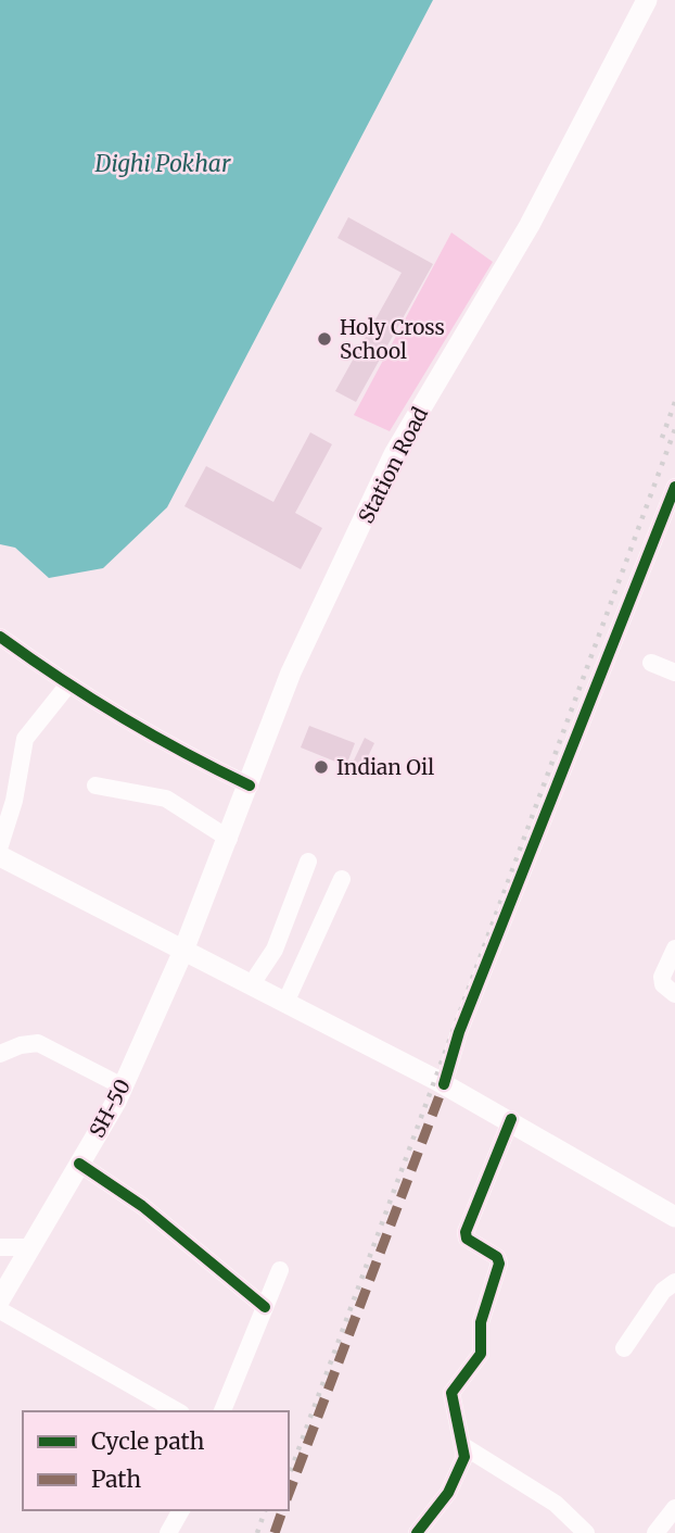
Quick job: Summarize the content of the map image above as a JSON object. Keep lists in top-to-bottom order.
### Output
{
  "streets": {
    "main road": ["Station Road", "SH-50"]
  },
  "crossings": [
    ["Station Road", "SH-50"]
  ],
  "water": ["Dighi Pokhar"],
  "places": ["Holy Cross School", "Indian Oil"],
  "legend": ["Cycle path", "Path"]
}
